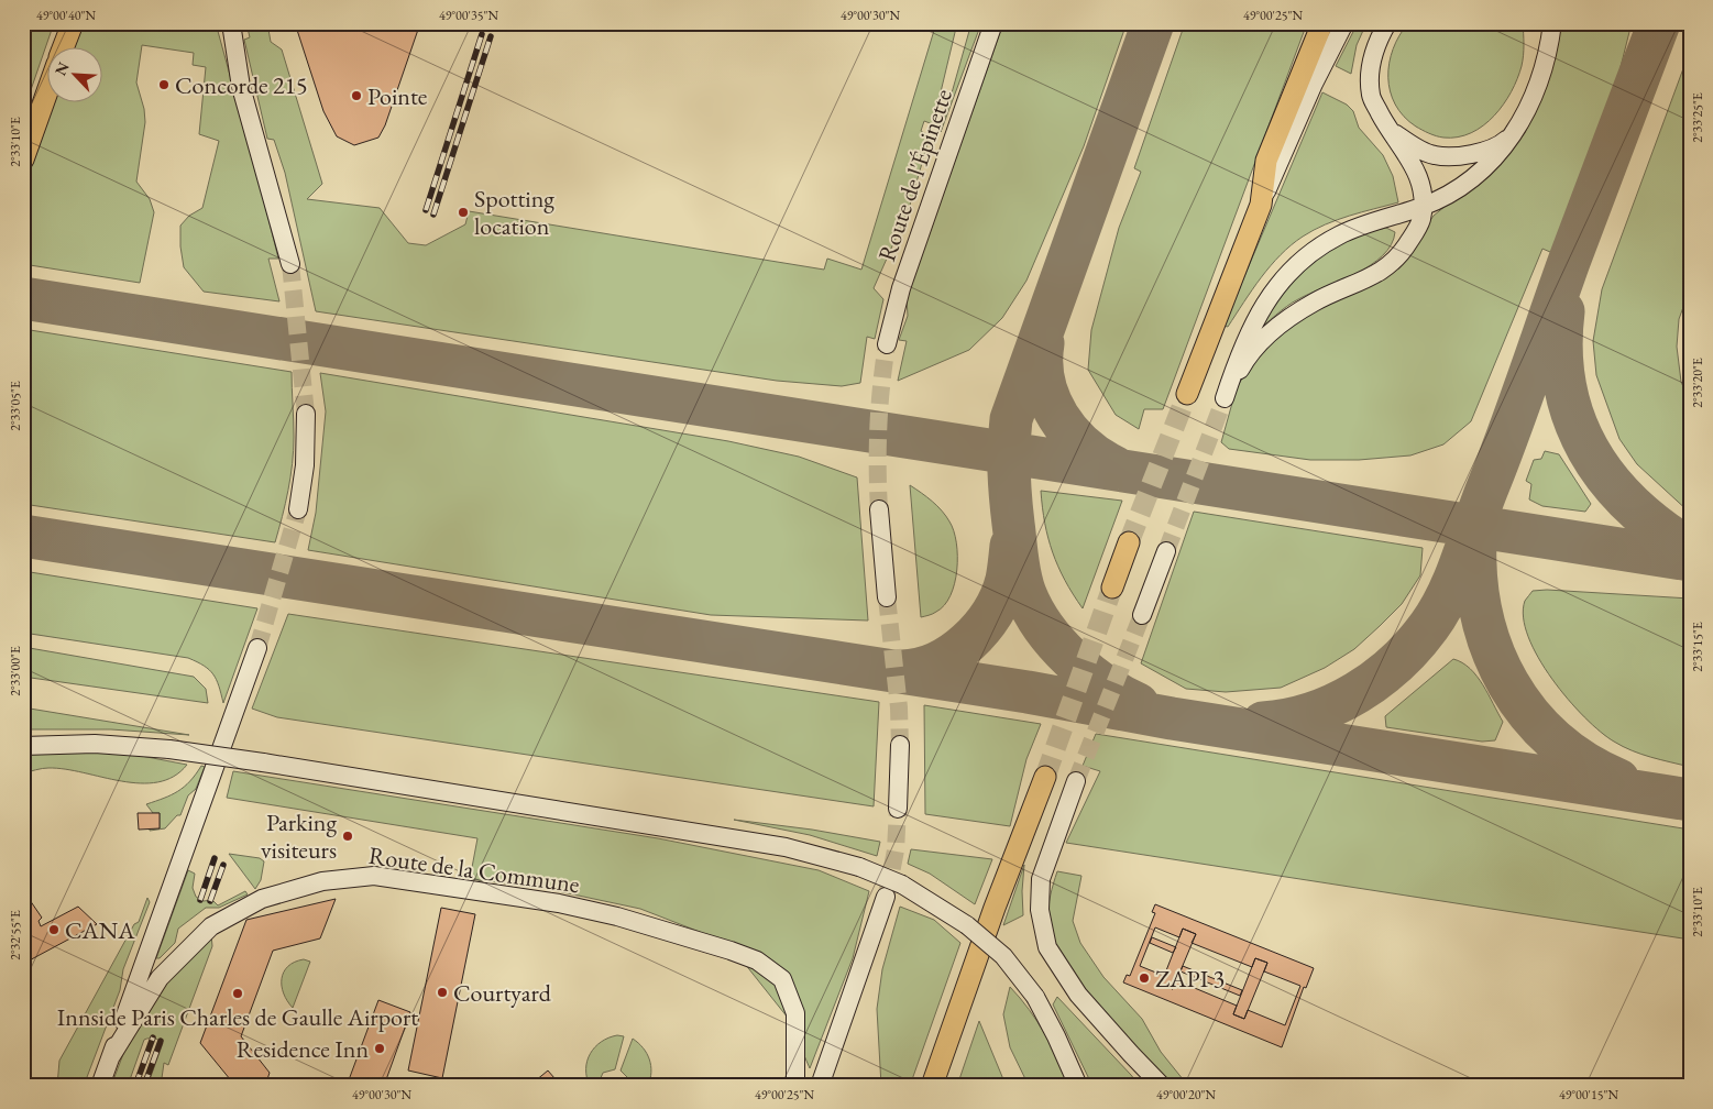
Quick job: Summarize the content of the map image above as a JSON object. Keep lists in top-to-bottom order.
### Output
{
  "streets": {
    "main road": ["Route de l'Épinette", "Route de la Commune"]
  },
  "places": [
    "Concorde 215",
    "Pointe",
    "Spotting location",
    "Parking visiteurs",
    "CANA",
    "ZAPI 3",
    "Courtyard",
    "Innside Paris Charles de Gaulle Airport",
    "Residence Inn"
  ],
  "north": "top left",
  "coordinates": [
    "49°00'40\"N",
    "49°00'35\"N",
    "49°00'30\"N",
    "49°00'25\"N",
    "2°33'25\"E",
    "2°33'10\"E",
    "2°33'20\"E",
    "2°33'05\"E",
    "2°33'15\"E",
    "2°33'00\"E",
    "2°32'55\"E",
    "49°00'20\"N",
    "49°00'15\"N"
  ]
}
